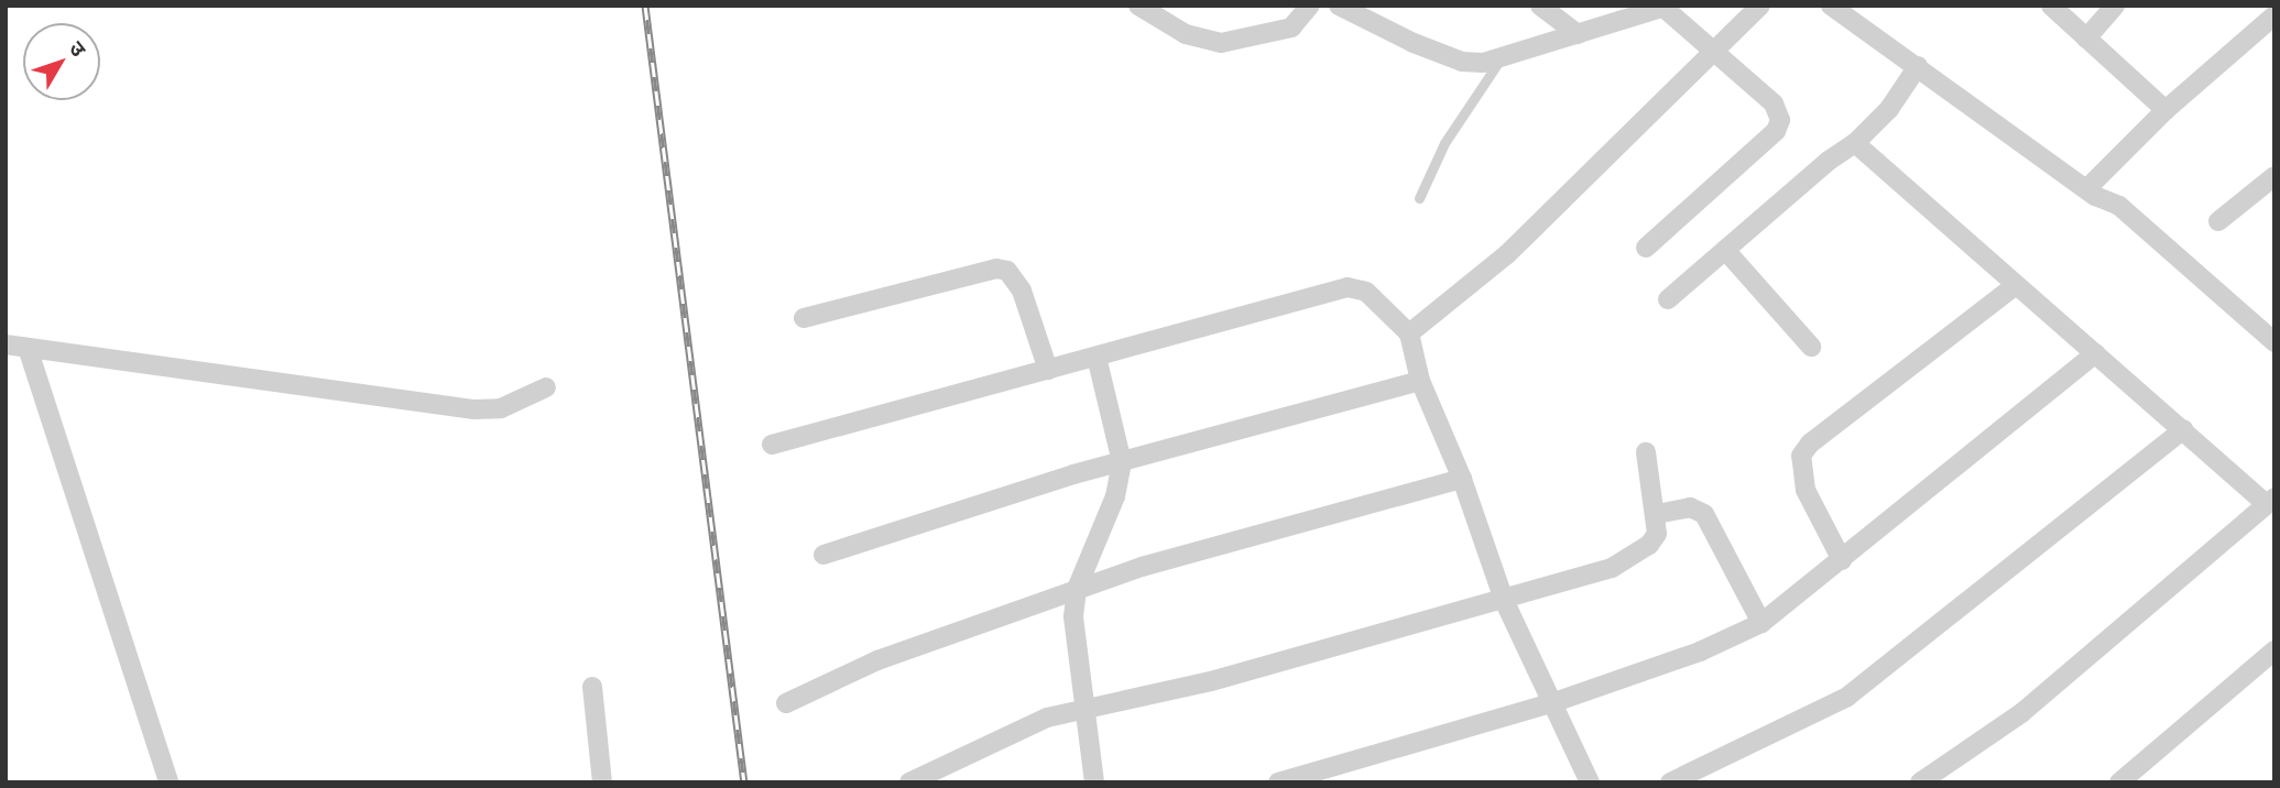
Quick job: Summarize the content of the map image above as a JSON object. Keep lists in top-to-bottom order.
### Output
{
  "north": "top right"
}
